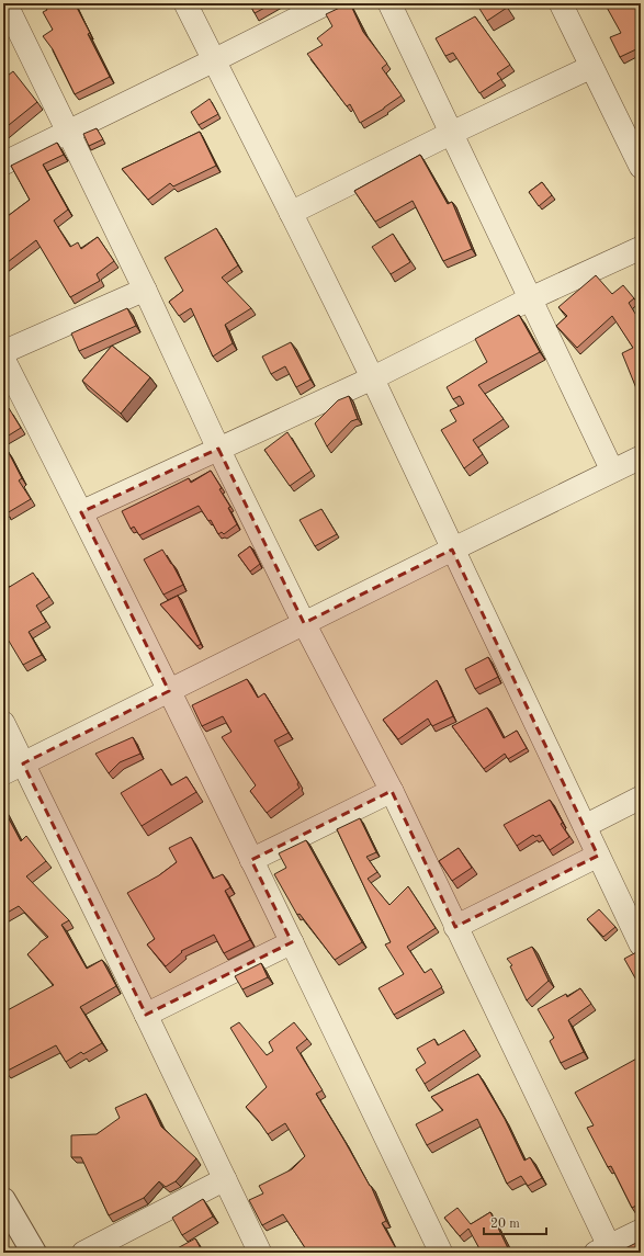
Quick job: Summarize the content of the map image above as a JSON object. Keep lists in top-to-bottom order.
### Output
{
  "scale_bar": "20 m"
}
